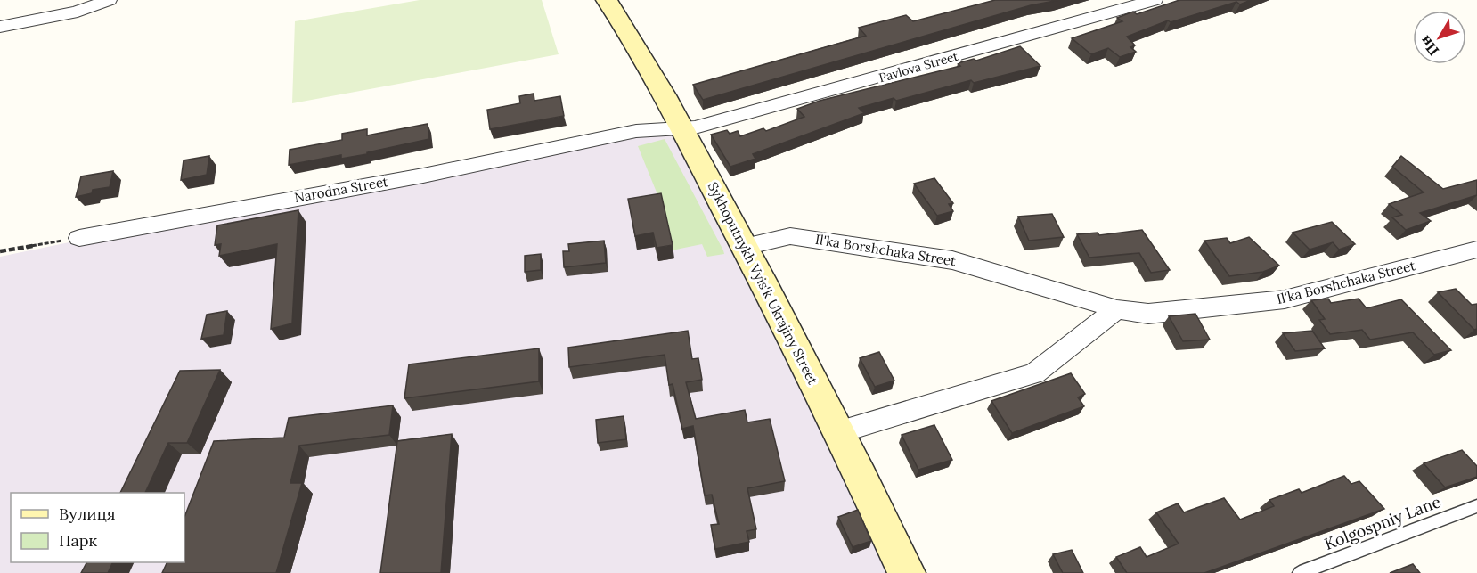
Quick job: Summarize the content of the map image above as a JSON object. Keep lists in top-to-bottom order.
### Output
{
  "streets": {
    "street": [
      "Pavlova Street",
      "Narodna Street",
      "Il'ka Borshchaka Street",
      "Sykhoputnykh Vyis'k Ukrajiny Street"
    ],
    "lane": ["Kolgospniy Lane"]
  },
  "crossings": [
    ["Pavlova Street", "Narodna Street"],
    ["Pavlova Street", "Sykhoputnykh Vyis'k Ukrajiny Street"],
    ["Narodna Street", "Sykhoputnykh Vyis'k Ukrajiny Street"],
    ["Il'ka Borshchaka Street", "Sykhoputnykh Vyis'k Ukrajiny Street"]
  ],
  "legend": ["Вулиця", "Парк"],
  "north": "bottom left"
}
